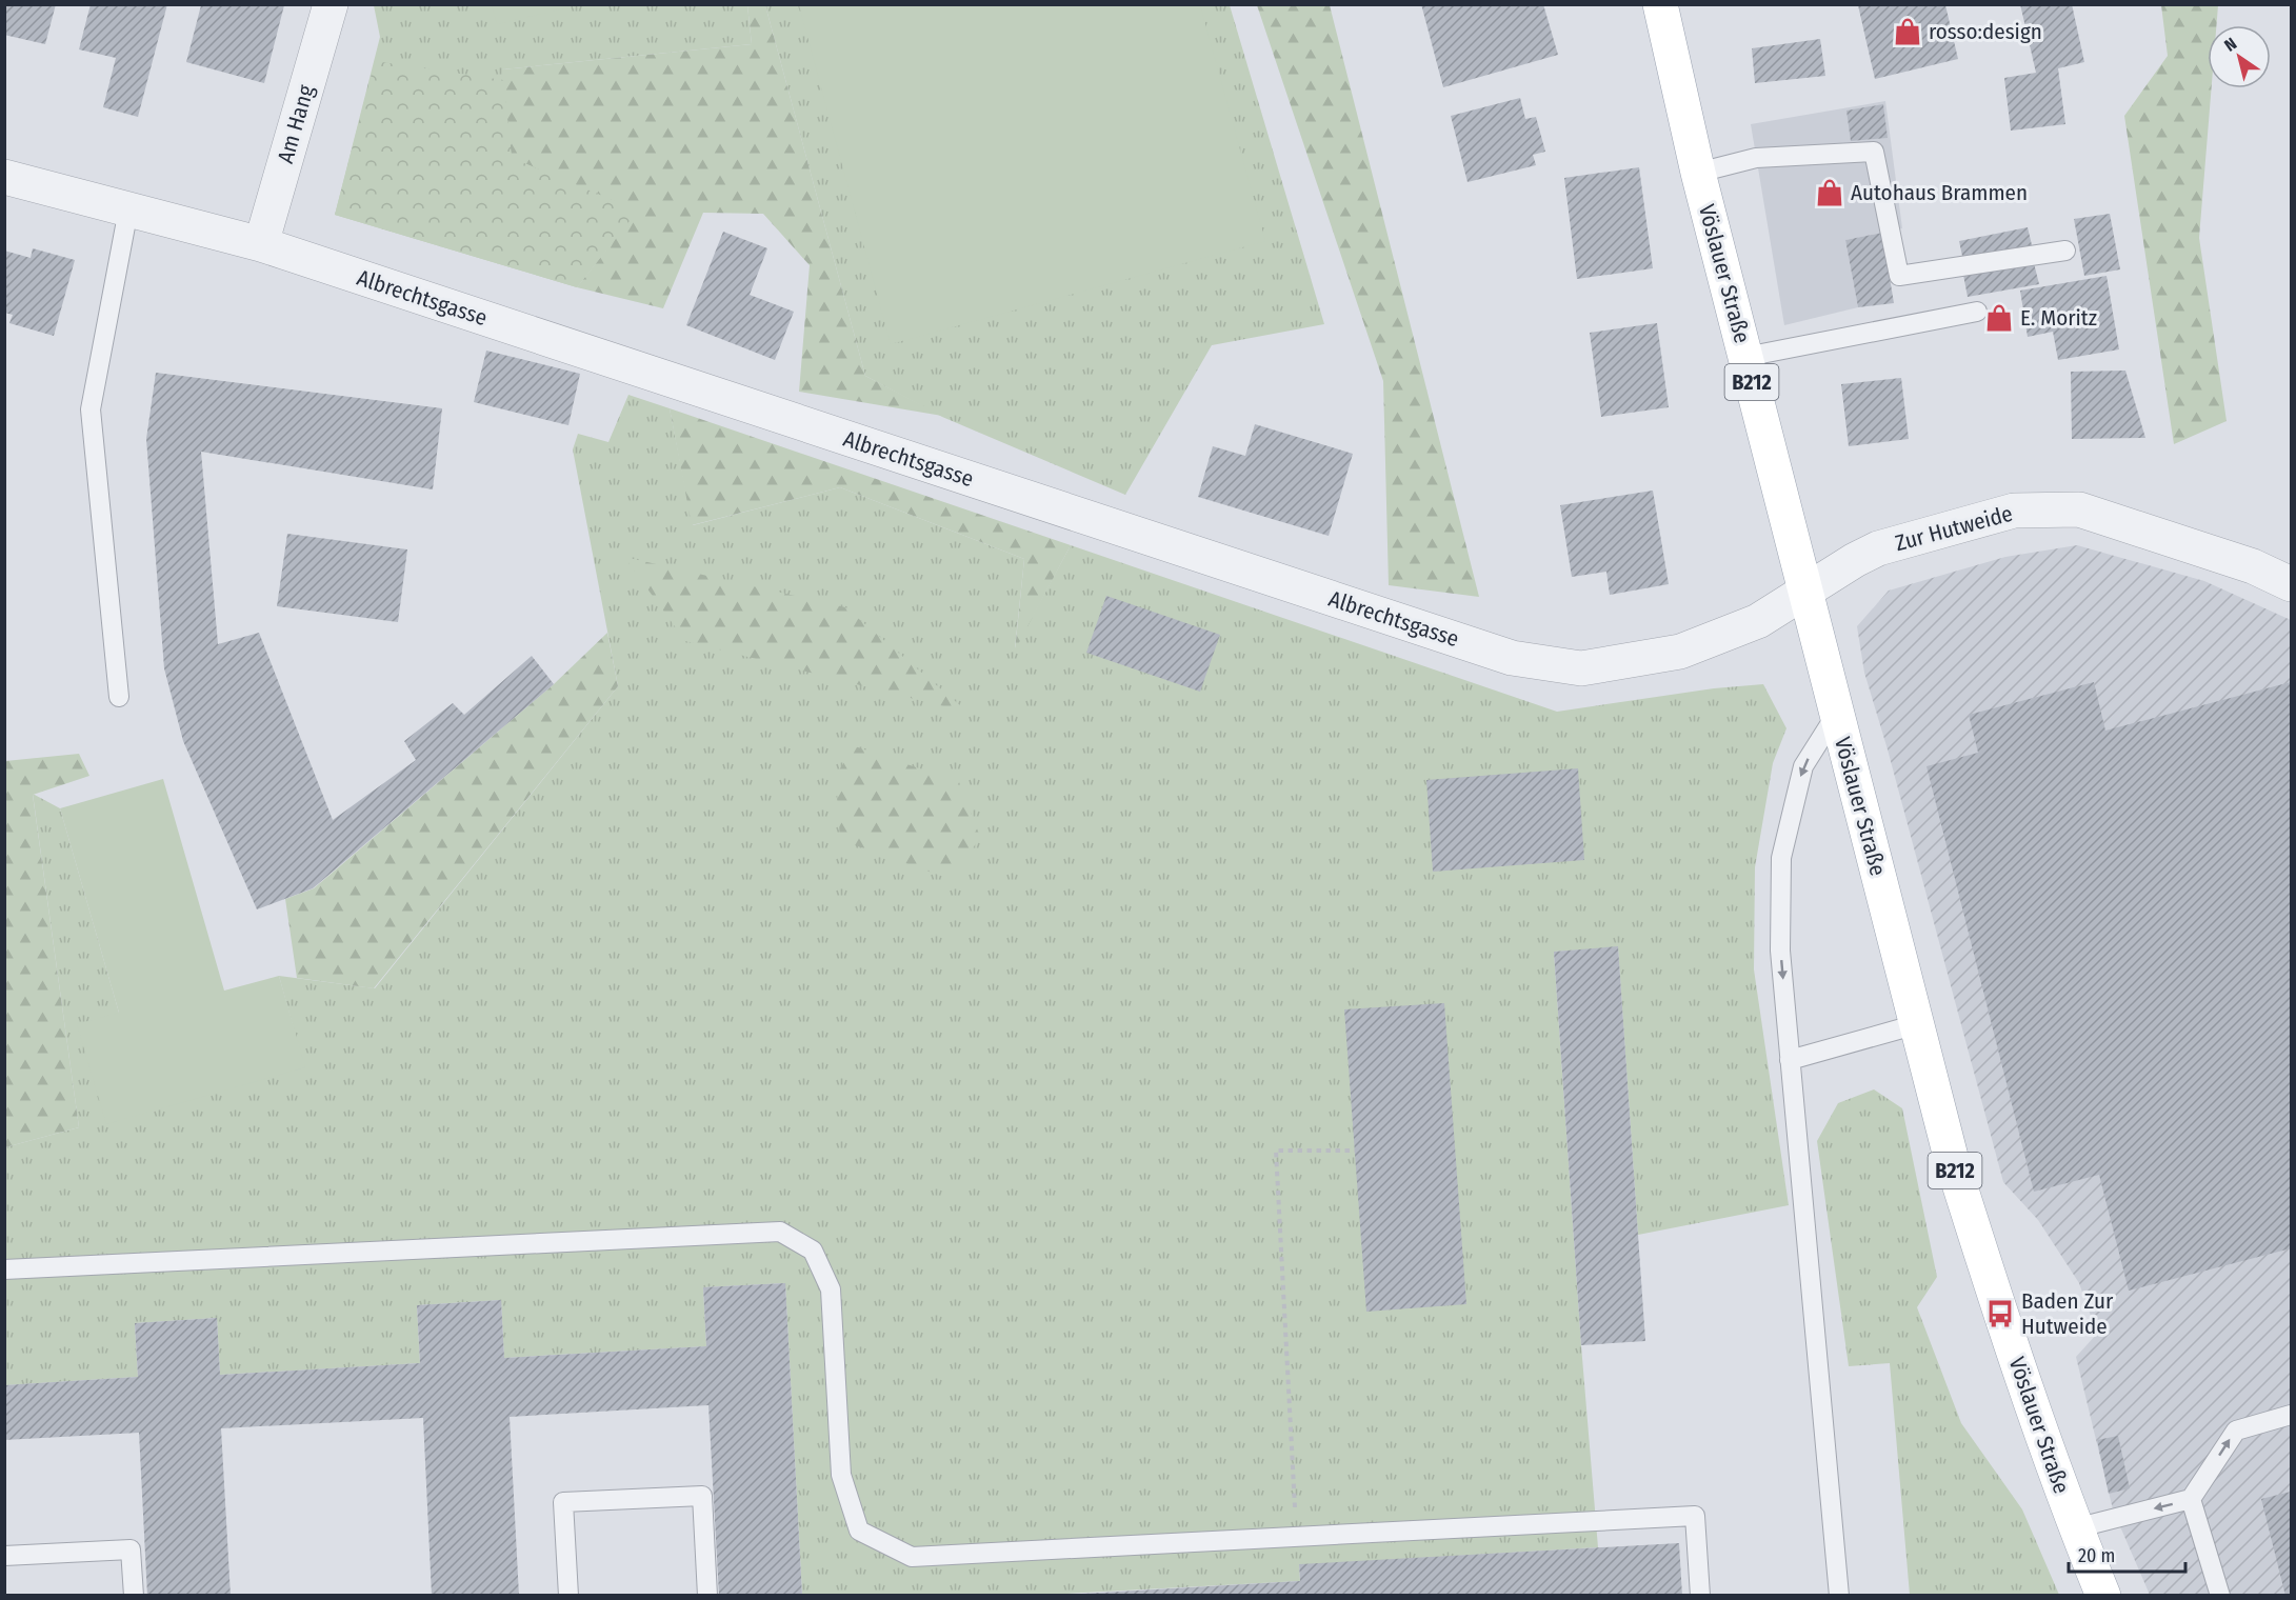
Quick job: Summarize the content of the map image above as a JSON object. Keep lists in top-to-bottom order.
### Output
{
  "streets": {
    "main road": ["Vöslauer Straße", "B212"],
    "street": ["Am Hang", "Albrechtsgasse", "Zur Hutweide"]
  },
  "crossings": [
    ["Am Hang", "Albrechtsgasse"],
    ["Vöslauer Straße", "Albrechtsgasse"],
    ["Vöslauer Straße", "Zur Hutweide"],
    ["Albrechtsgasse", "Zur Hutweide"]
  ],
  "places": {
    "shop": ["rosso:design", "Autohaus Brammen", "E. Moritz"],
    "bus stop": ["Baden Zur Hutweide"]
  },
  "scale_bar": "20 m",
  "north": "top left"
}
